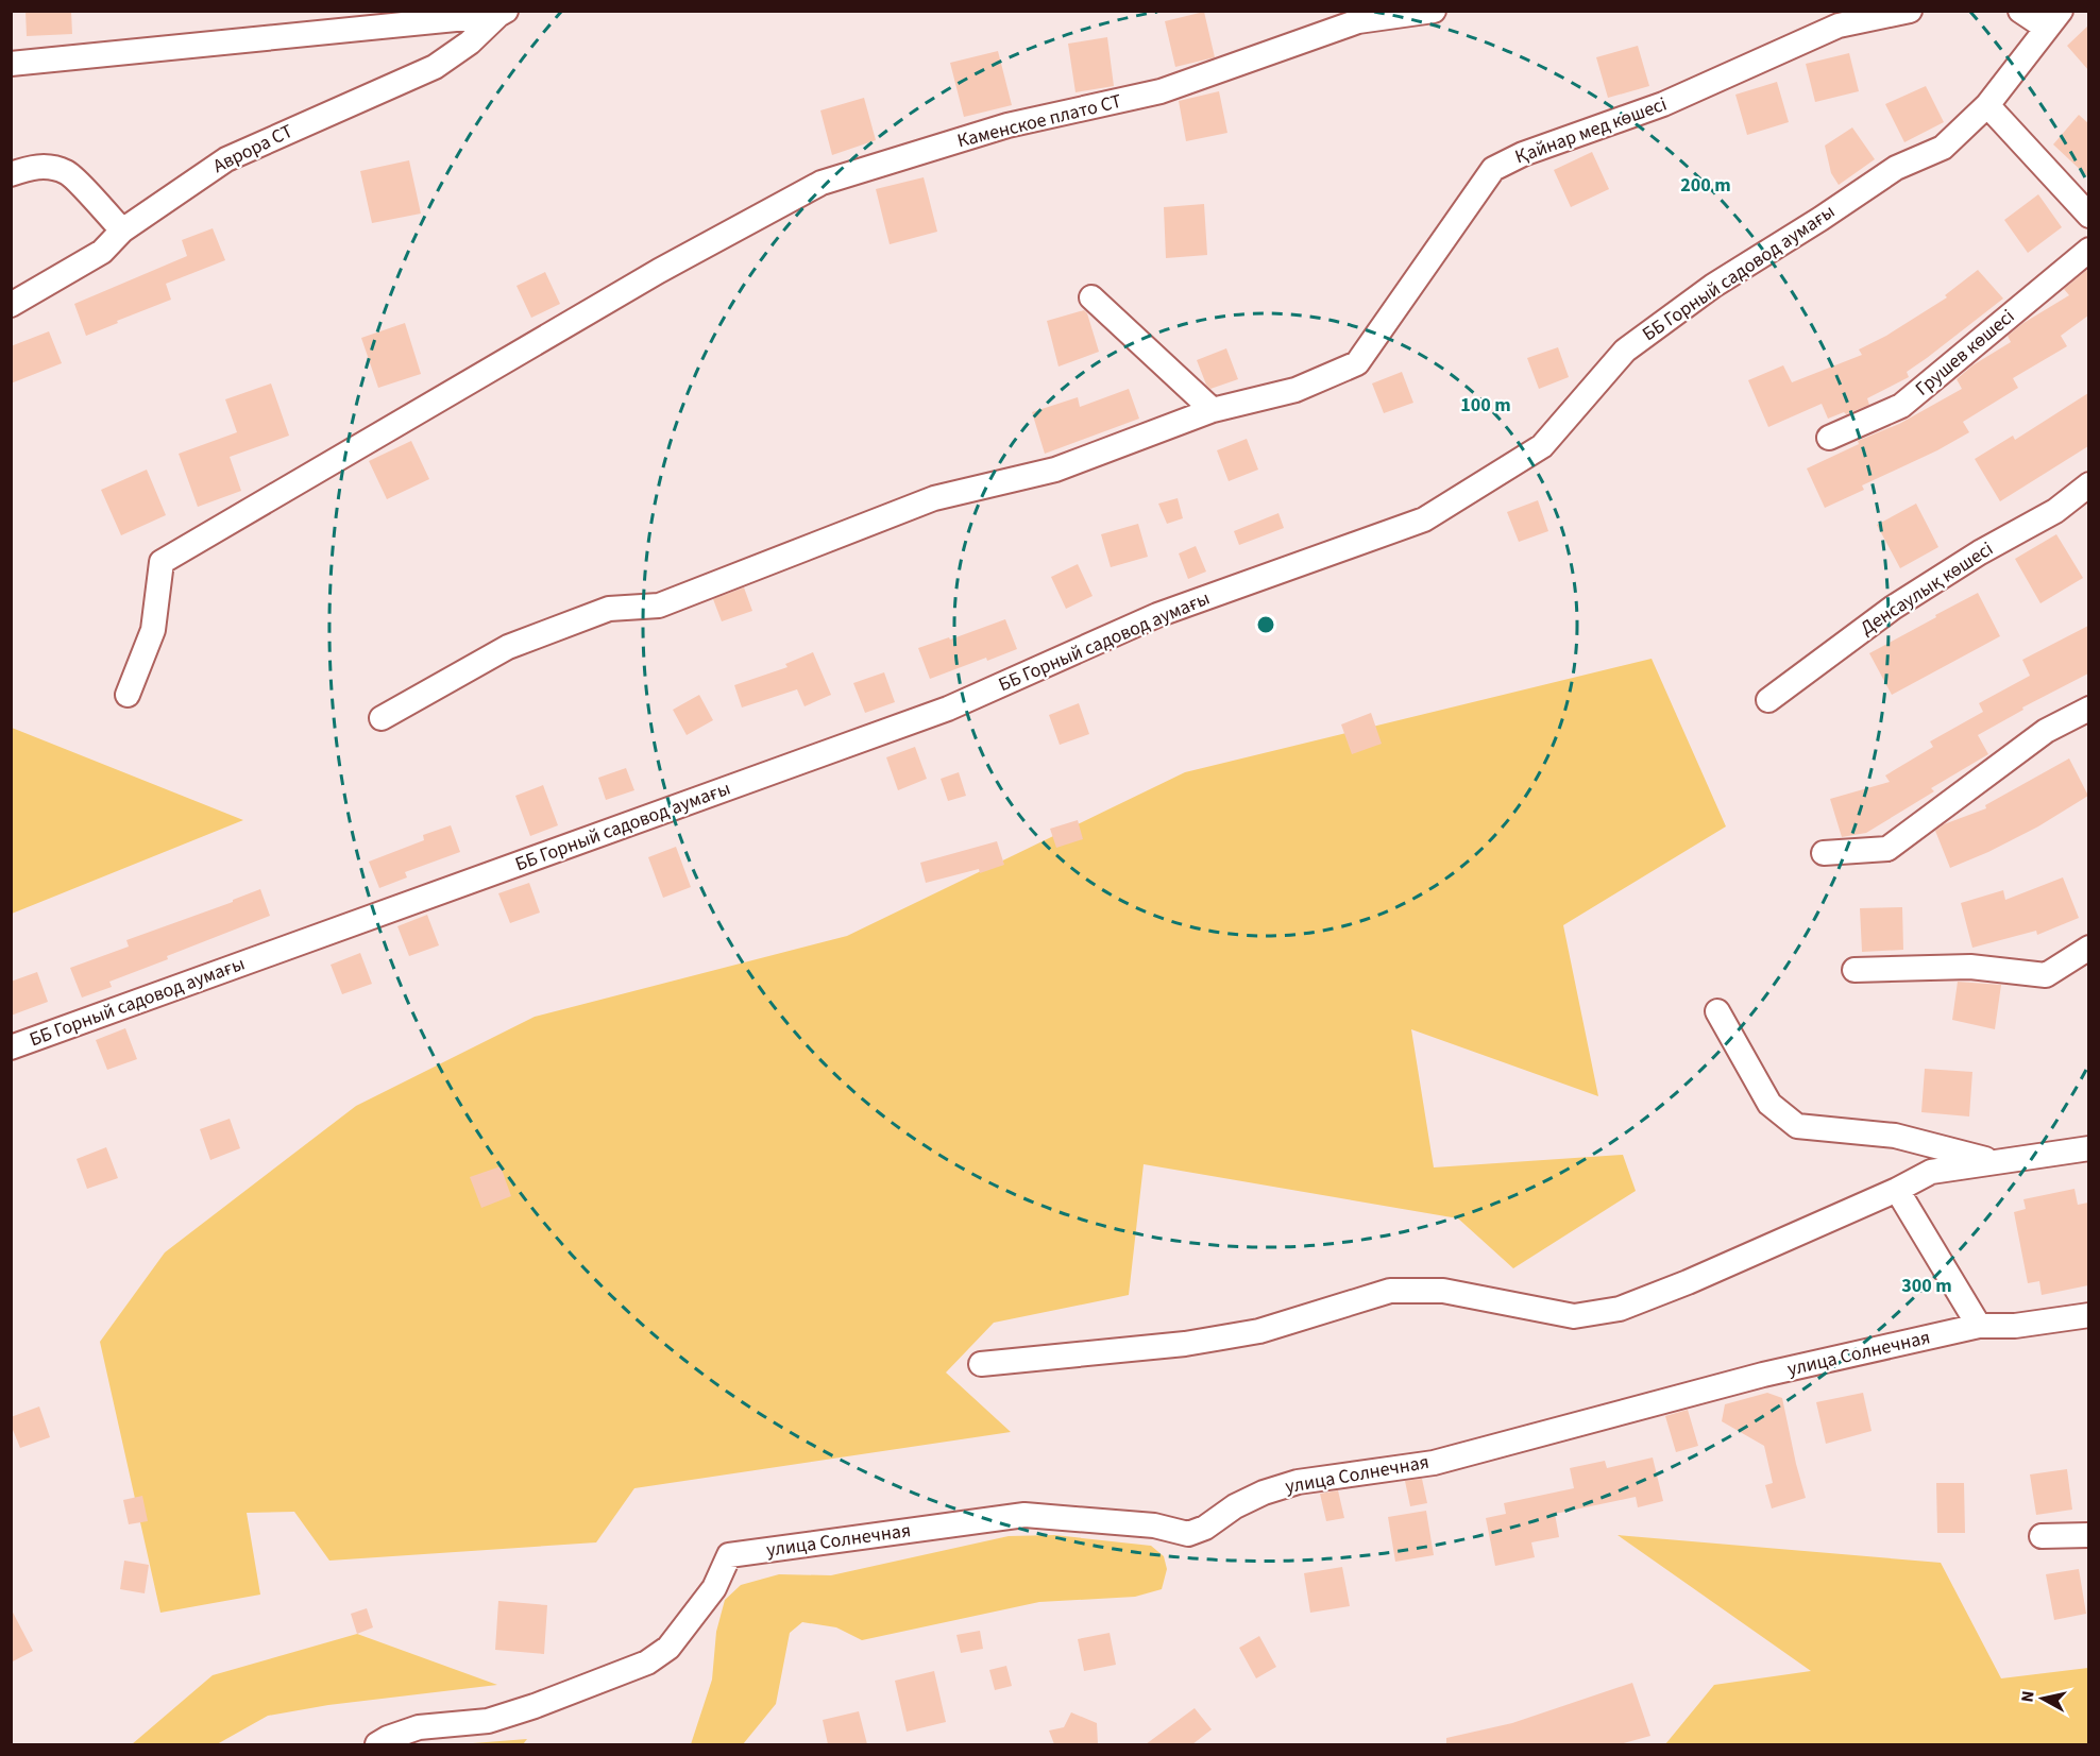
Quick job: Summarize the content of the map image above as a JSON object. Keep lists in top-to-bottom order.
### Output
{
  "streets": {
    "street": [
      "Каменское плато СТ",
      "Қайнар мед көшесі",
      "Аврора СТ",
      "ББ Горный садовод аумағы",
      "Грушев көшесі",
      "Денсаулық көшесі",
      "улица Солнечная"
    ]
  },
  "north": "left",
  "rings": ["200 m", "100 m", "300 m"]
}
